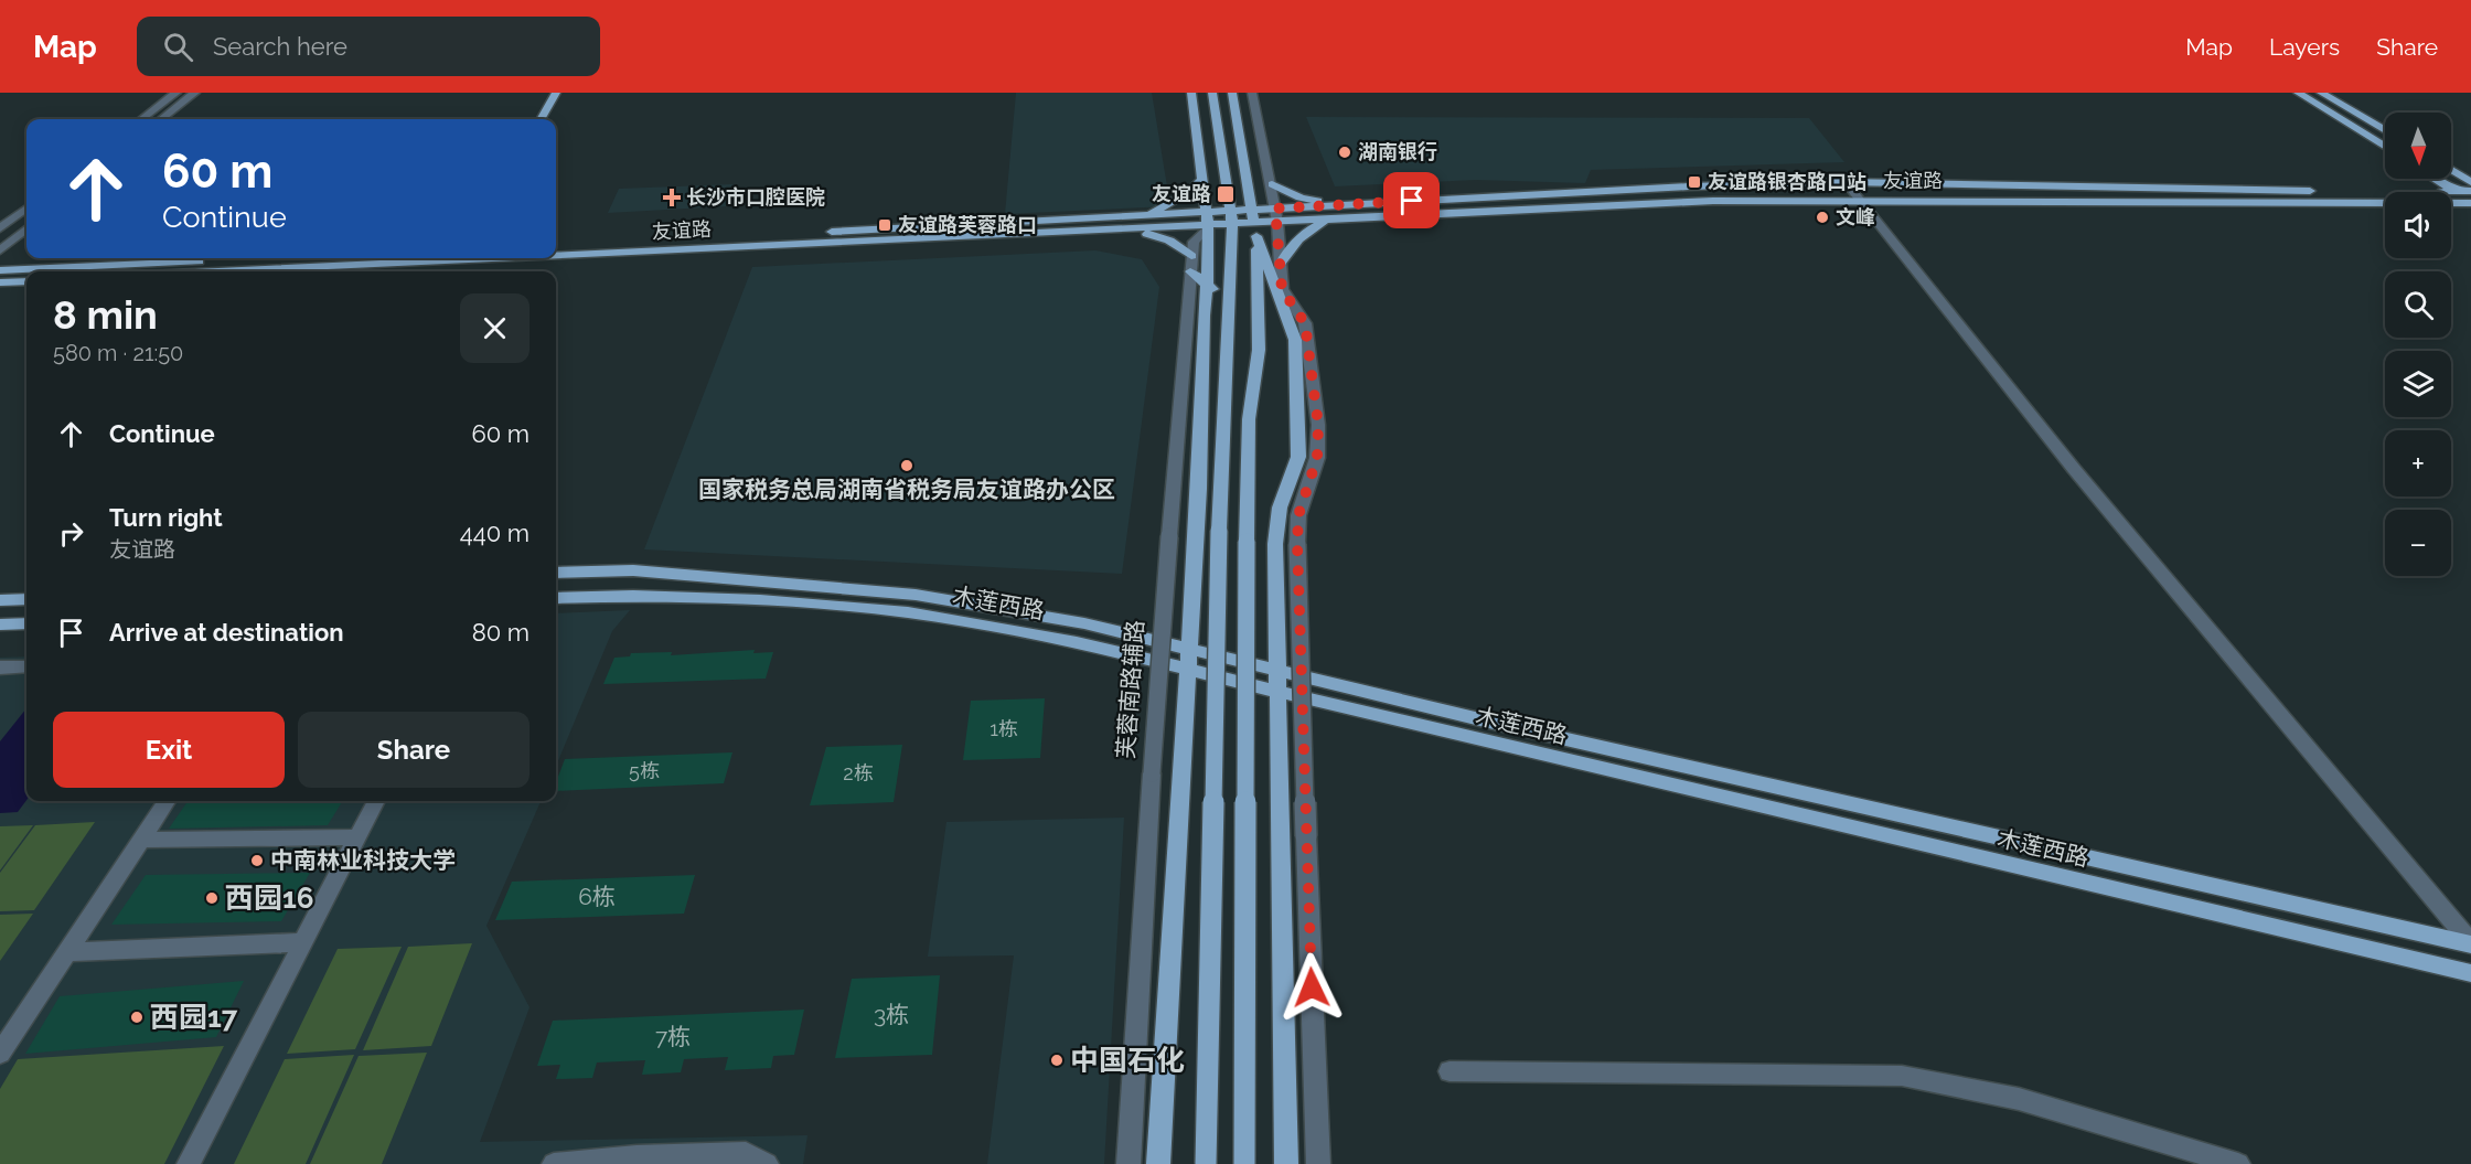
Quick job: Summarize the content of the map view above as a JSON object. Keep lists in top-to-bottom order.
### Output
{
  "streets": {
    "main road": ["友谊路", "木莲西路"],
    "street": ["芙蓉南路辅路"]
  },
  "crossings": [
    ["友谊路", "芙蓉南路辅路"]
  ],
  "places": {
    "other": [
      "湖南银行",
      "文峰",
      "国家税务总局湖南省税务局友谊路办公区",
      "中南林业科技大学",
      "西园16",
      "西园17",
      "中国石化"
    ],
    "transit": ["友谊路银杏路口站", "友谊路", "友谊路芙蓉路口"],
    "health": ["长沙市口腔医院"]
  },
  "house_numbers": [
    "1栋",
    "5栋",
    "2栋",
    "6栋",
    "3栋",
    "7栋"
  ],
  "north": "bottom",
  "page": {
    "header": "Map",
    "search": "Search here",
    "nav": ["Map", "Layers", "Share"],
    "map_buttons": ["+", "−"],
    "turn": ["60 m", "Continue"],
    "heading": ["8 min", "580 m · 21:50"],
    "list": [
      {
        "name": "Continue",
        "value": "60 m"
      },
      {
        "name": "Turn right",
        "note": "友谊路",
        "value": "440 m"
      },
      {
        "name": "Arrive at destination",
        "value": "80 m"
      }
    ],
    "buttons": ["Exit", "Share"]
  }
}
